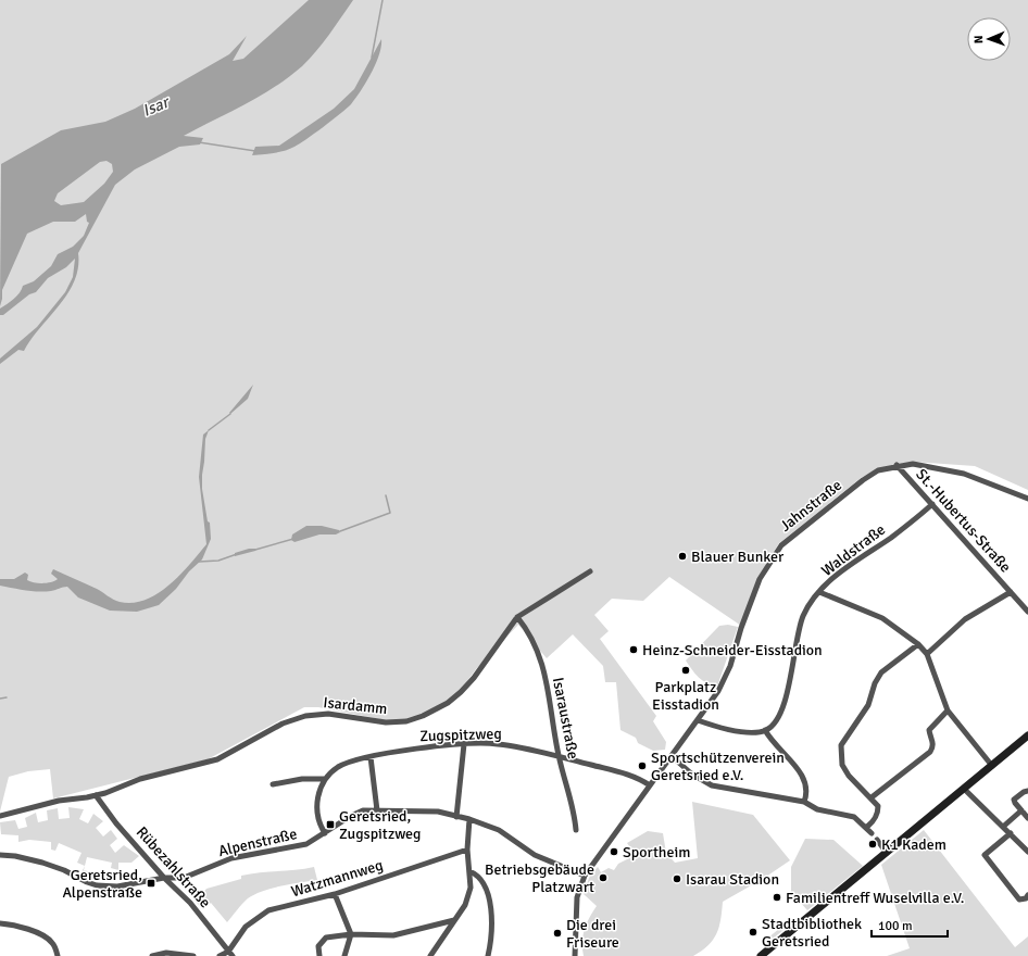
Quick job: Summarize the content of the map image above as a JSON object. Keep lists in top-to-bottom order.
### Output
{
  "streets": {
    "street": [
      "Jahnstraße",
      "St.-Hubertus-Straße",
      "Waldstraße",
      "Isardamm",
      "Isaraustraße",
      "Zugspitzweg",
      "Alpenstraße",
      "Rübezahlstraße",
      "Watzmannweg"
    ]
  },
  "crossings": [
    ["Jahnstraße", "St.-Hubertus-Straße"],
    ["Jahnstraße", "Zugspitzweg"],
    ["Jahnstraße", "Alpenstraße"],
    ["St.-Hubertus-Straße", "Waldstraße"],
    ["Isardamm", "Isaraustraße"],
    ["Isardamm", "Rübezahlstraße"],
    ["Isaraustraße", "Zugspitzweg"],
    ["Alpenstraße", "Rübezahlstraße"],
    ["Rübezahlstraße", "Watzmannweg"]
  ],
  "water": ["Isar"],
  "places": {
    "other": [
      "Blauer Bunker",
      "Heinz-Schneider-Eisstadion",
      "Parkplatz Eisstadion",
      "Sportschützenverein Geretsried e.V.",
      "K1 Kadem",
      "Sportheim",
      "Betriebsgebäude Platzwart",
      "Isarau Stadion",
      "Familientreff Wuselvilla e.V.",
      "Stadtbibliothek Geretsried",
      "Die drei Friseure"
    ],
    "transit": ["Geretsried, Zugspitzweg", "Geretsried, Alpenstraße"]
  },
  "scale_bar": "100 m",
  "north": "left"
}
